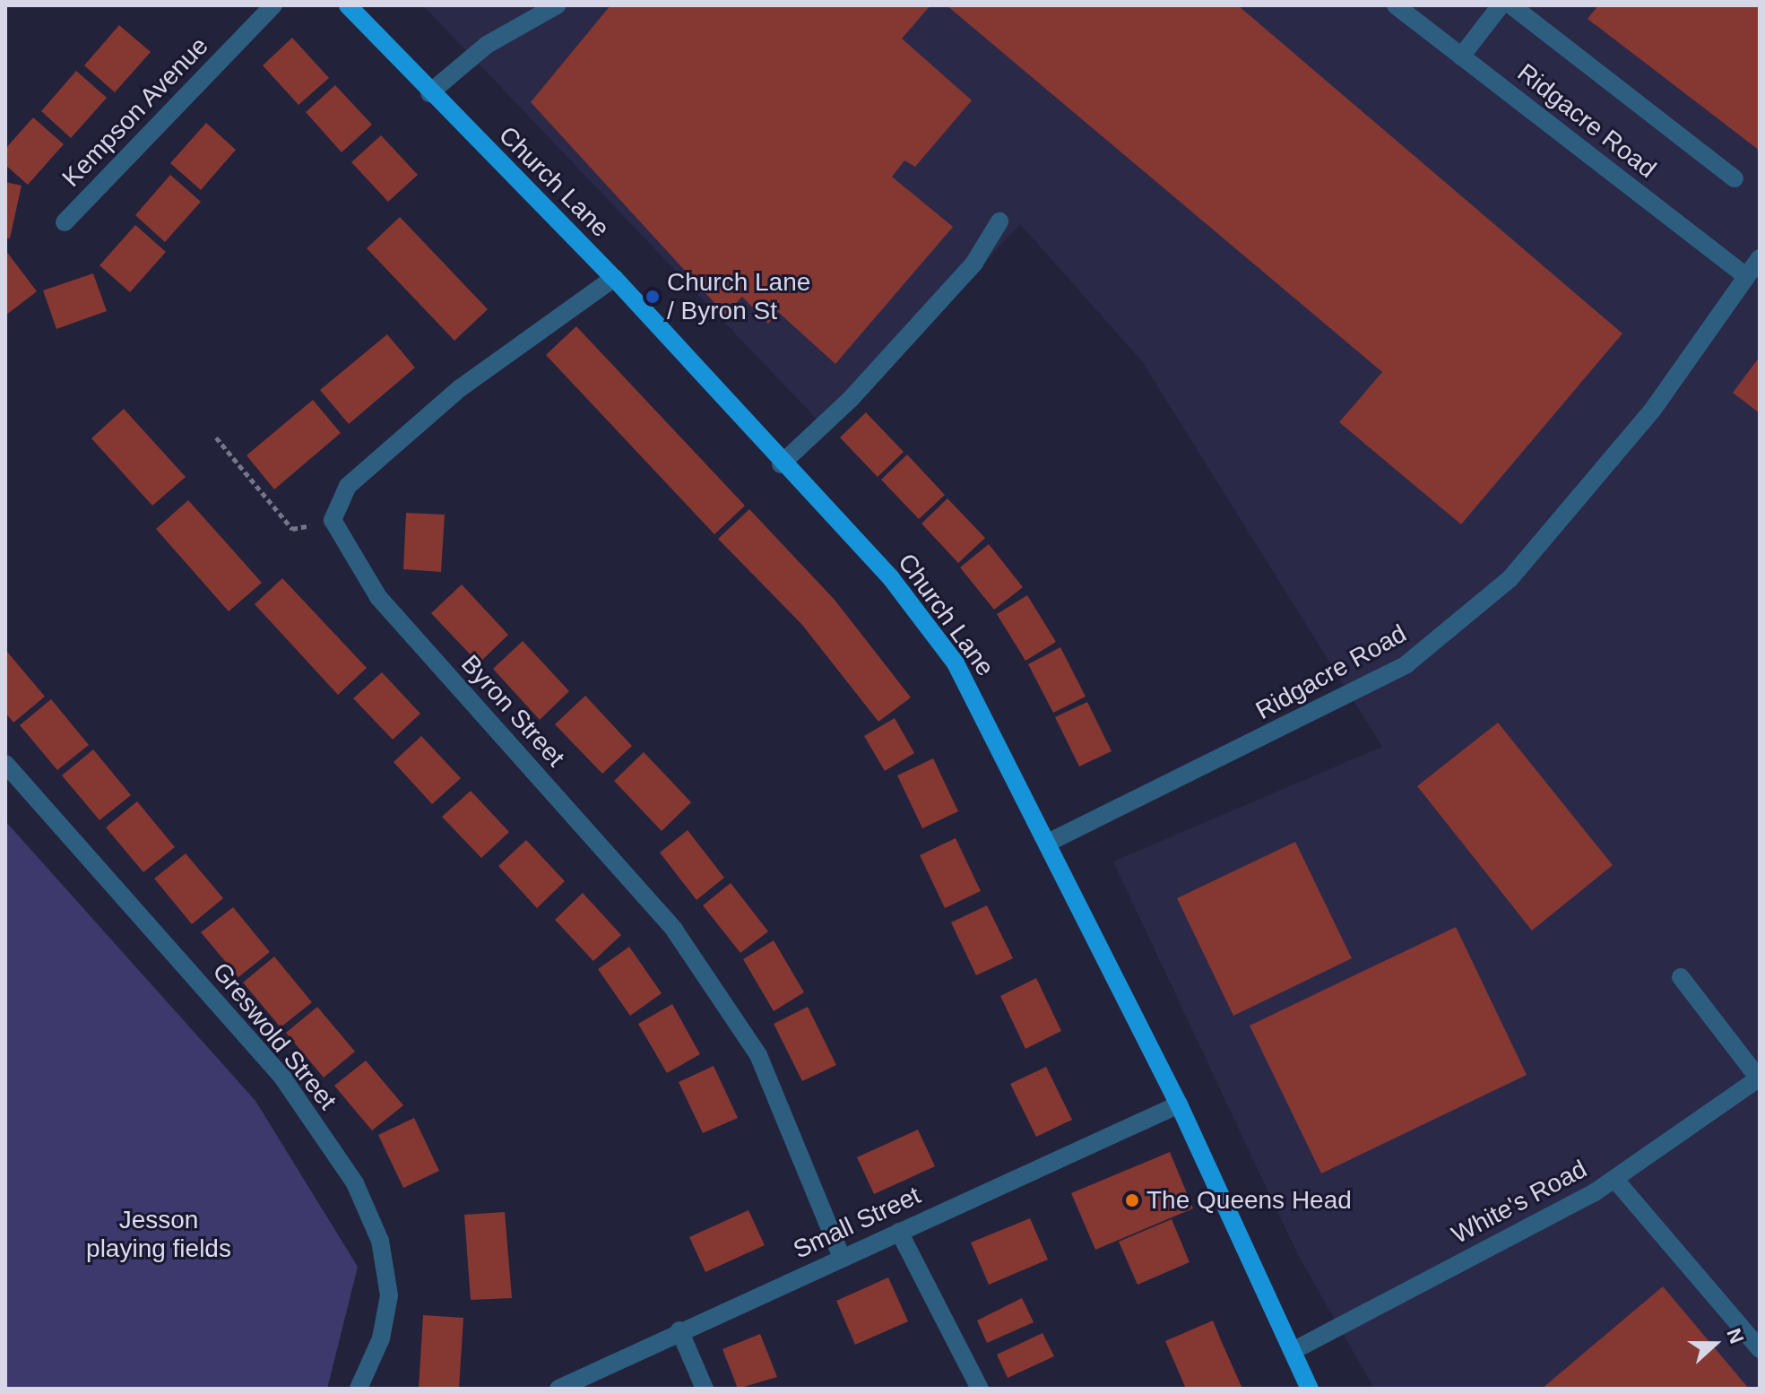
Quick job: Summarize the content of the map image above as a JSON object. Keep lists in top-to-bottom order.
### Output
{
  "streets": {
    "main road": ["Church Lane"],
    "street": [
      "Kempson Avenue",
      "Ridgacre Road",
      "Byron Street",
      "Greswold Street",
      "White's Road",
      "Small Street"
    ]
  },
  "crossings": [
    ["Ridgacre Road", "Church Lane"],
    ["Church Lane", "White's Road"],
    ["Church Lane", "Small Street"],
    ["Byron Street", "Small Street"]
  ],
  "parks": ["Jesson playing fields"],
  "places": ["Church Lane / Byron St", "The Queens Head"],
  "north": "right"
}
